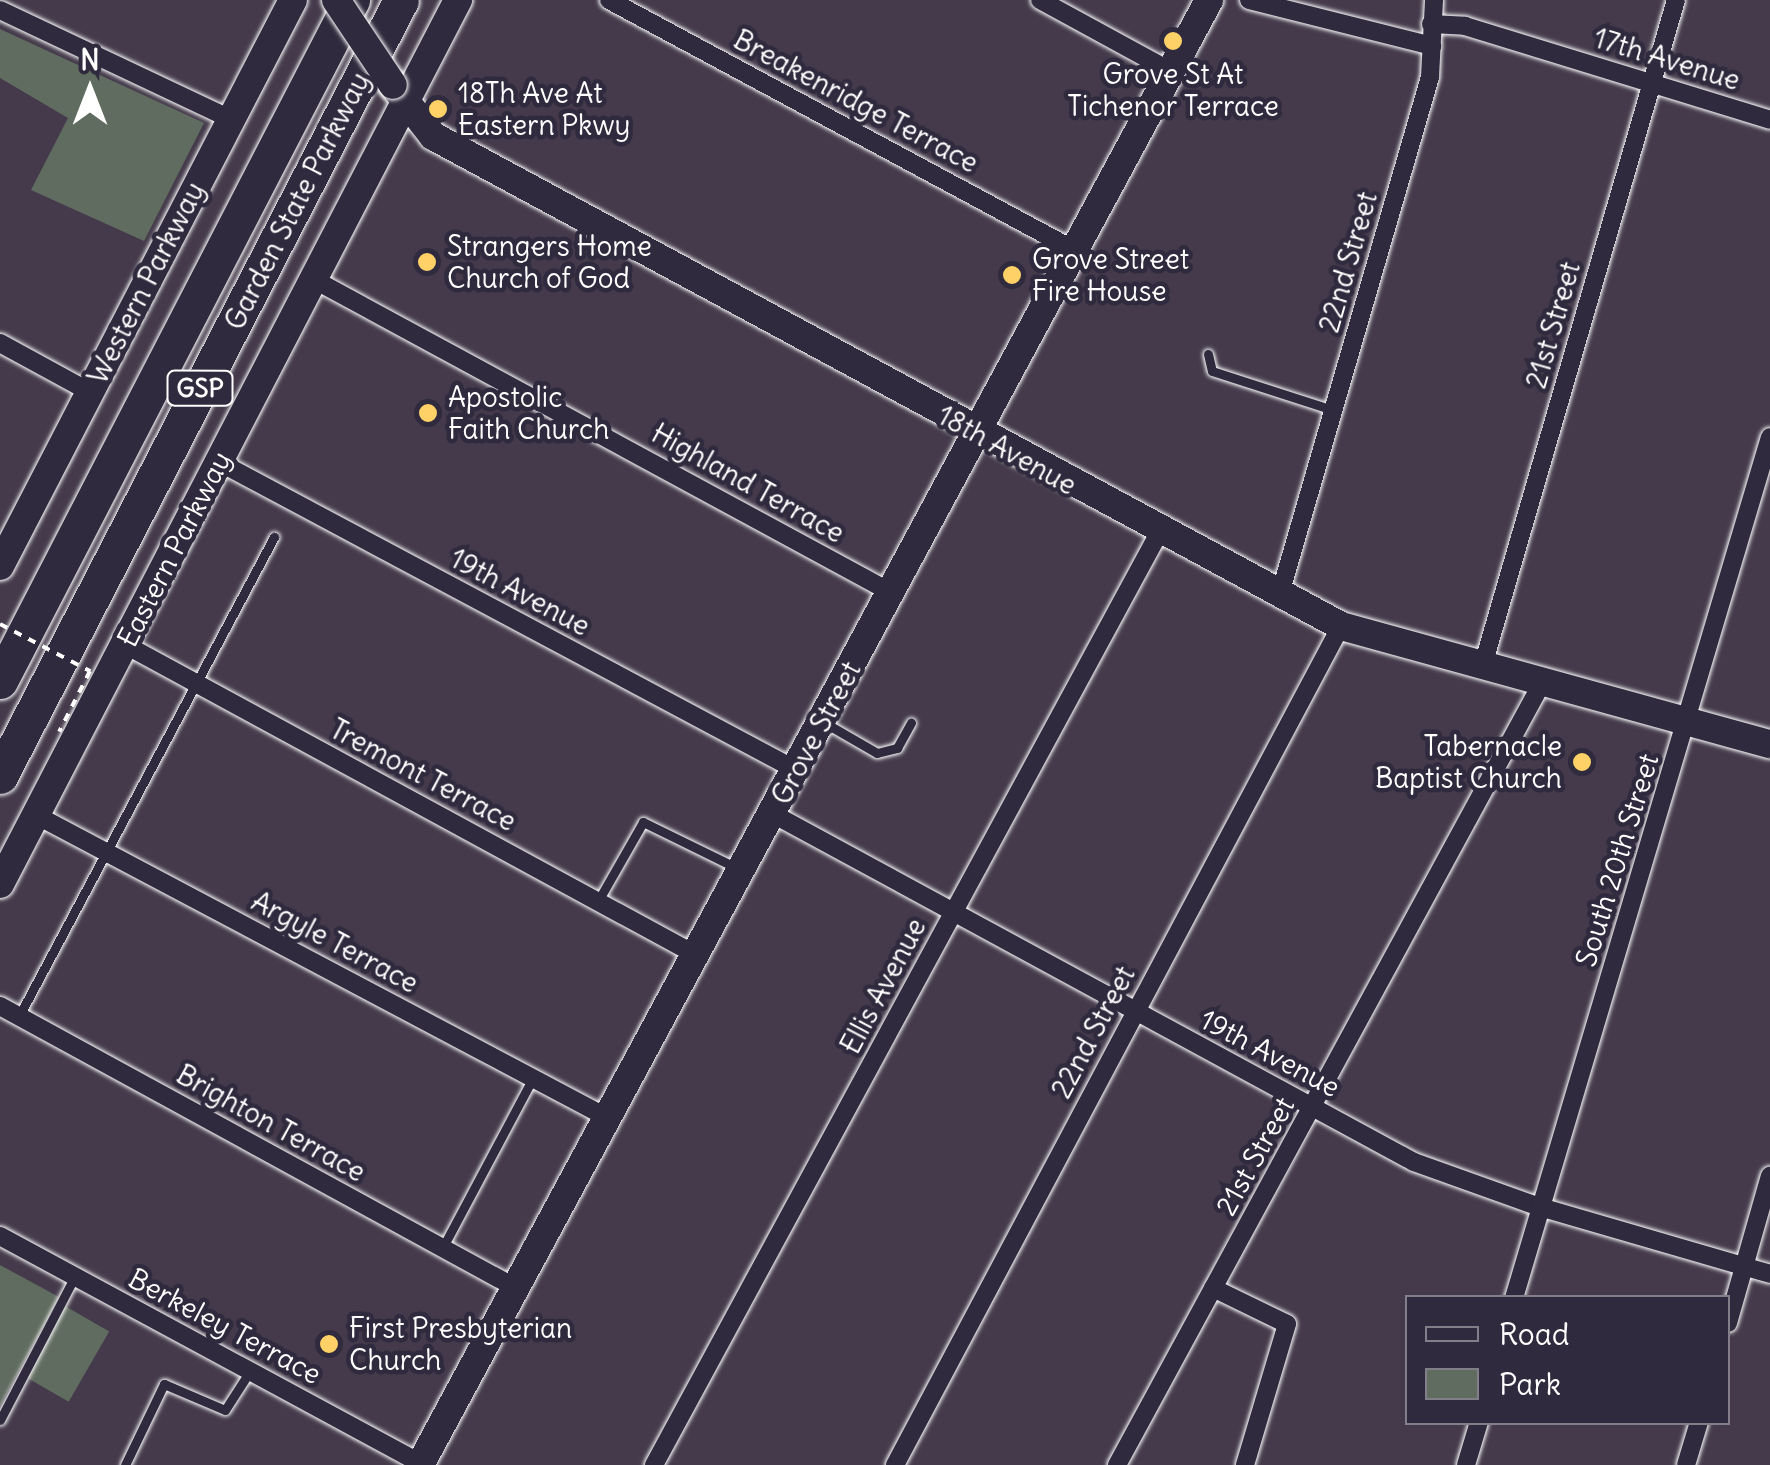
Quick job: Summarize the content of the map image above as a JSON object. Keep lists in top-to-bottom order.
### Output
{
  "streets": {
    "highway": ["Garden State Parkway", "GSP"],
    "main road": [
      "Western Parkway",
      "18th Avenue",
      "Eastern Parkway",
      "Grove Street"
    ],
    "street": [
      "17th Avenue",
      "Breakenridge Terrace",
      "22nd Street",
      "21st Street",
      "Highland Terrace",
      "19th Avenue",
      "Tremont Terrace",
      "South 20th Street",
      "Argyle Terrace",
      "Ellis Avenue",
      "Brighton Terrace",
      "Berkeley Terrace"
    ]
  },
  "crossings": [
    ["17th Avenue", "22nd Street"],
    ["17th Avenue", "21st Street"],
    ["Breakenridge Terrace", "Grove Street"],
    ["22nd Street", "18th Avenue"],
    ["22nd Street", "19th Avenue"],
    ["21st Street", "18th Avenue"],
    ["21st Street", "19th Avenue"],
    ["18th Avenue", "Eastern Parkway"],
    ["18th Avenue", "Grove Street"],
    ["18th Avenue", "South 20th Street"],
    ["18th Avenue", "Ellis Avenue"],
    ["Highland Terrace", "Eastern Parkway"],
    ["Highland Terrace", "Grove Street"],
    ["Eastern Parkway", "19th Avenue"],
    ["Eastern Parkway", "Tremont Terrace"],
    ["Eastern Parkway", "Argyle Terrace"],
    ["19th Avenue", "Grove Street"],
    ["19th Avenue", "South 20th Street"],
    ["19th Avenue", "Ellis Avenue"],
    ["Grove Street", "Tremont Terrace"],
    ["Grove Street", "Argyle Terrace"],
    ["Grove Street", "Brighton Terrace"],
    ["Grove Street", "Berkeley Terrace"]
  ],
  "places": [
    "Grove St At Tichenor Terrace",
    "18Th Ave At Eastern Pkwy",
    "Strangers Home Church of God",
    "Grove Street Fire House",
    "Apostolic Faith Church",
    "Tabernacle Baptist Church",
    "First Presbyterian Church"
  ],
  "legend": ["Road", "Park"],
  "north": "top"
}
